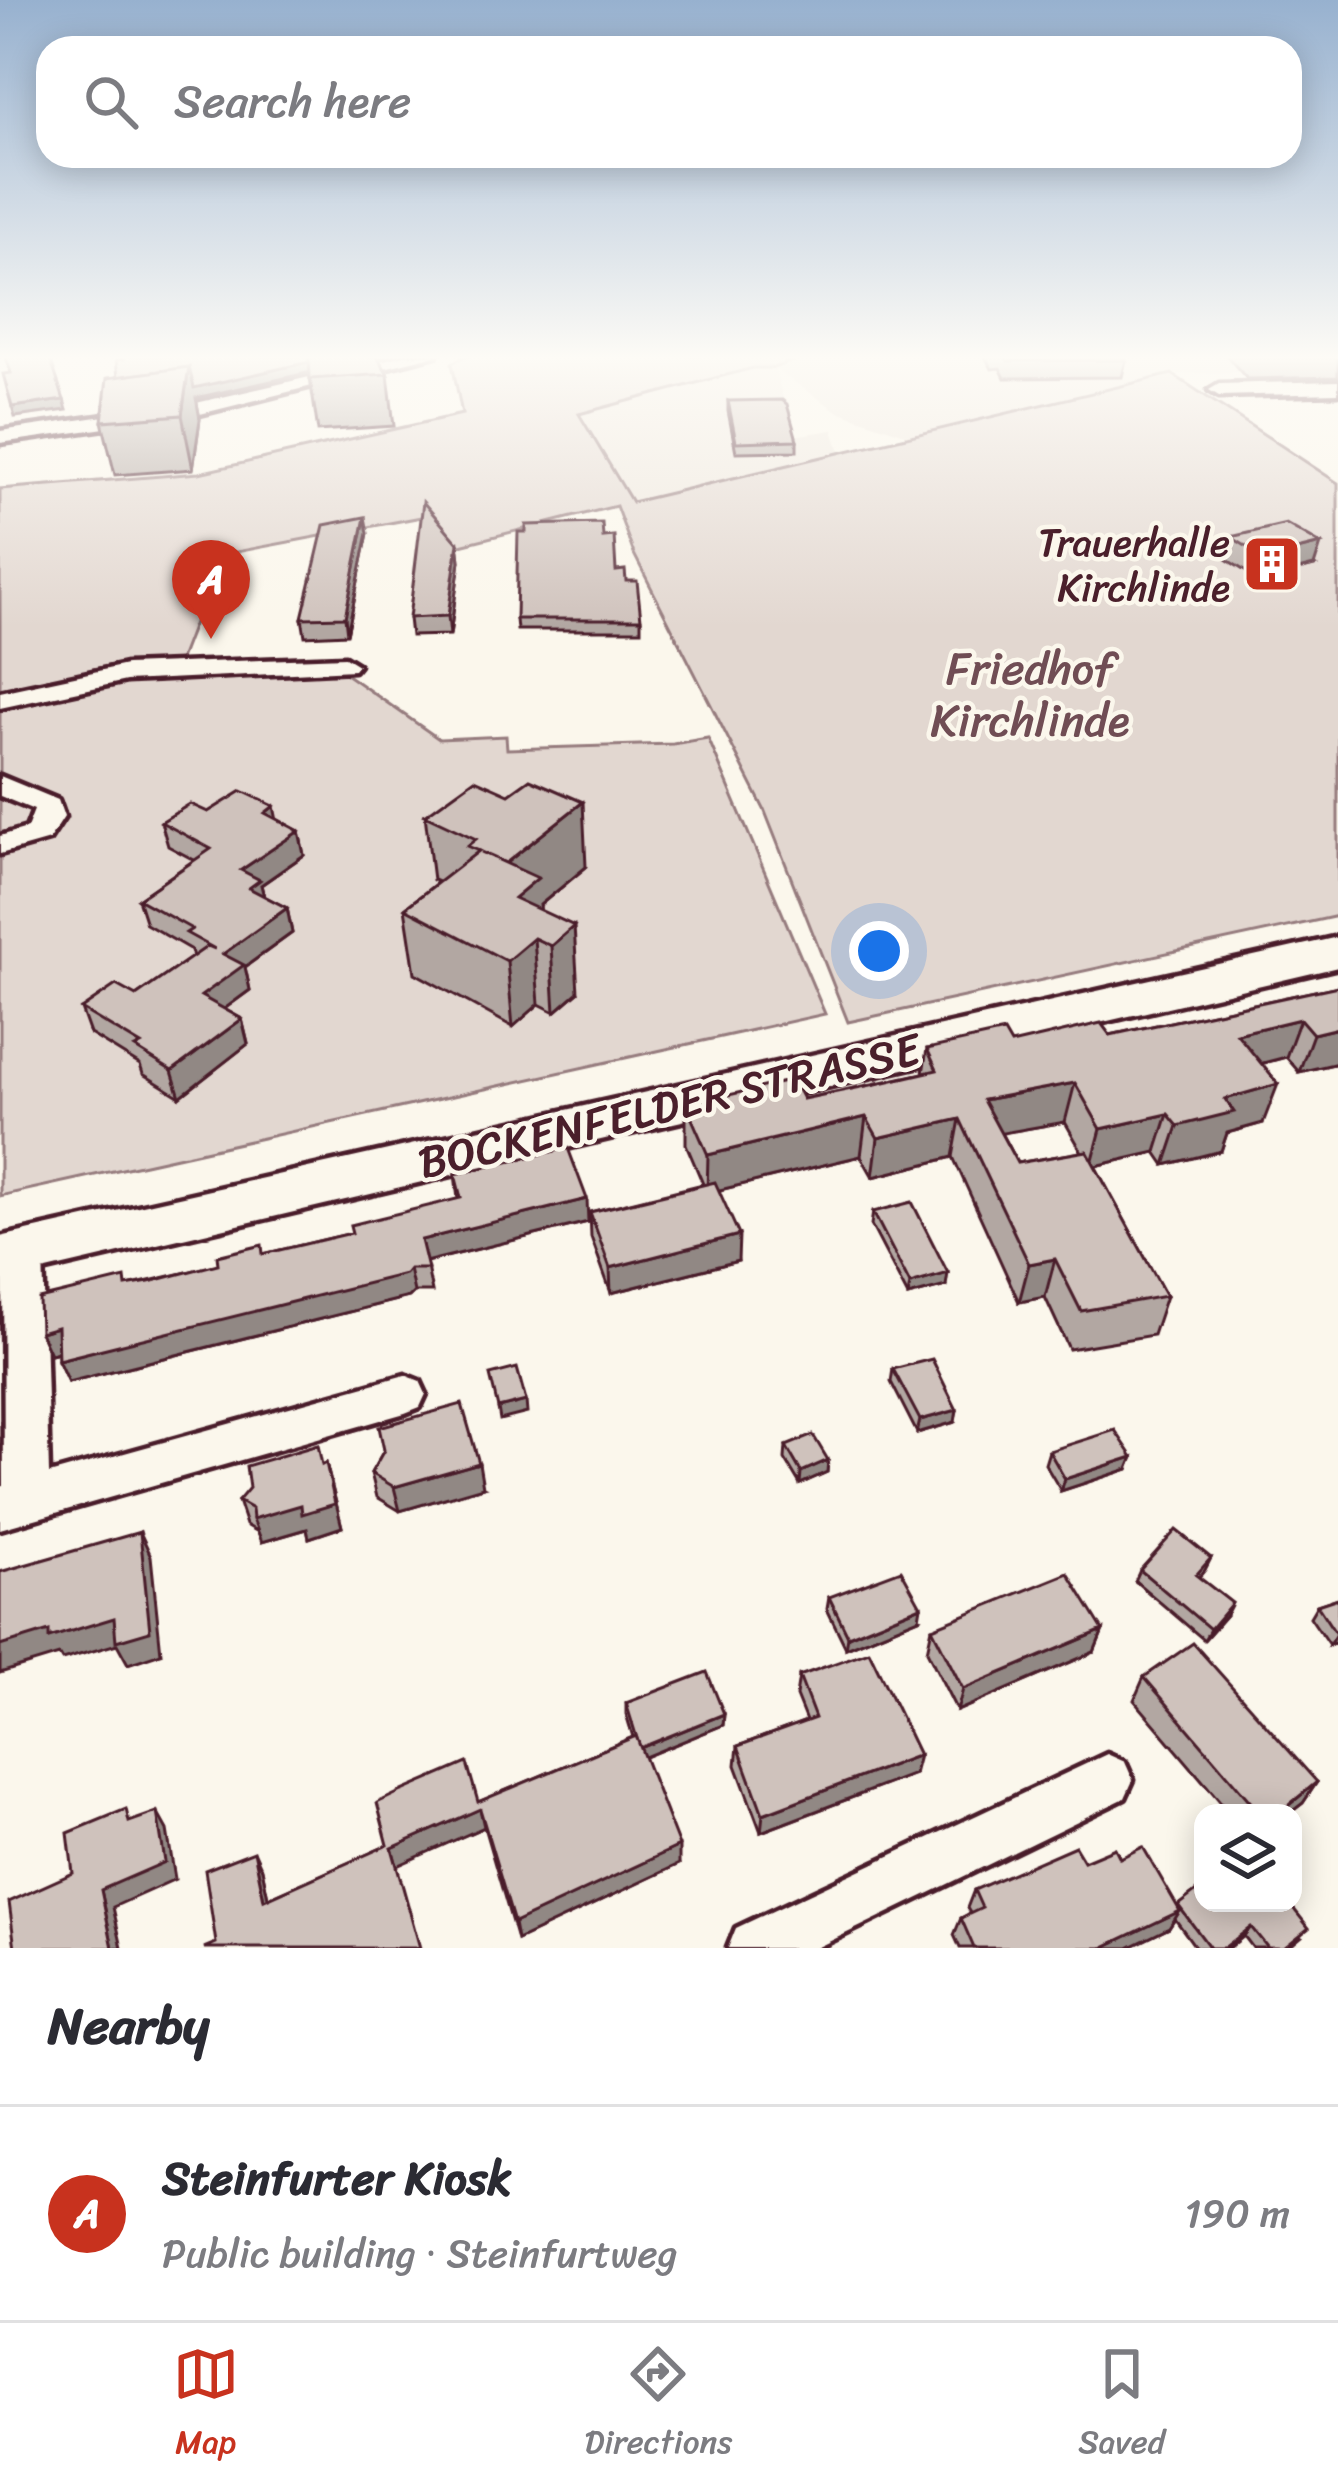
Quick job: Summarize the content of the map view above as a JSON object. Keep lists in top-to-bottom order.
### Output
{
  "streets": {
    "main road": ["BOCKENFELDER STRASSE"]
  },
  "parks": ["Friedhof Kirchlinde"],
  "places": {
    "building": ["Trauerhalle Kirchlinde"]
  },
  "page": {
    "search": "Search here",
    "pins": "A",
    "heading": "Nearby",
    "list": [
      {
        "mark": "A",
        "name": "Steinfurter Kiosk",
        "note": "Public building · Steinfurtweg",
        "value": "190 m"
      }
    ],
    "nav": ["Map", "Directions", "Saved"]
  }
}
